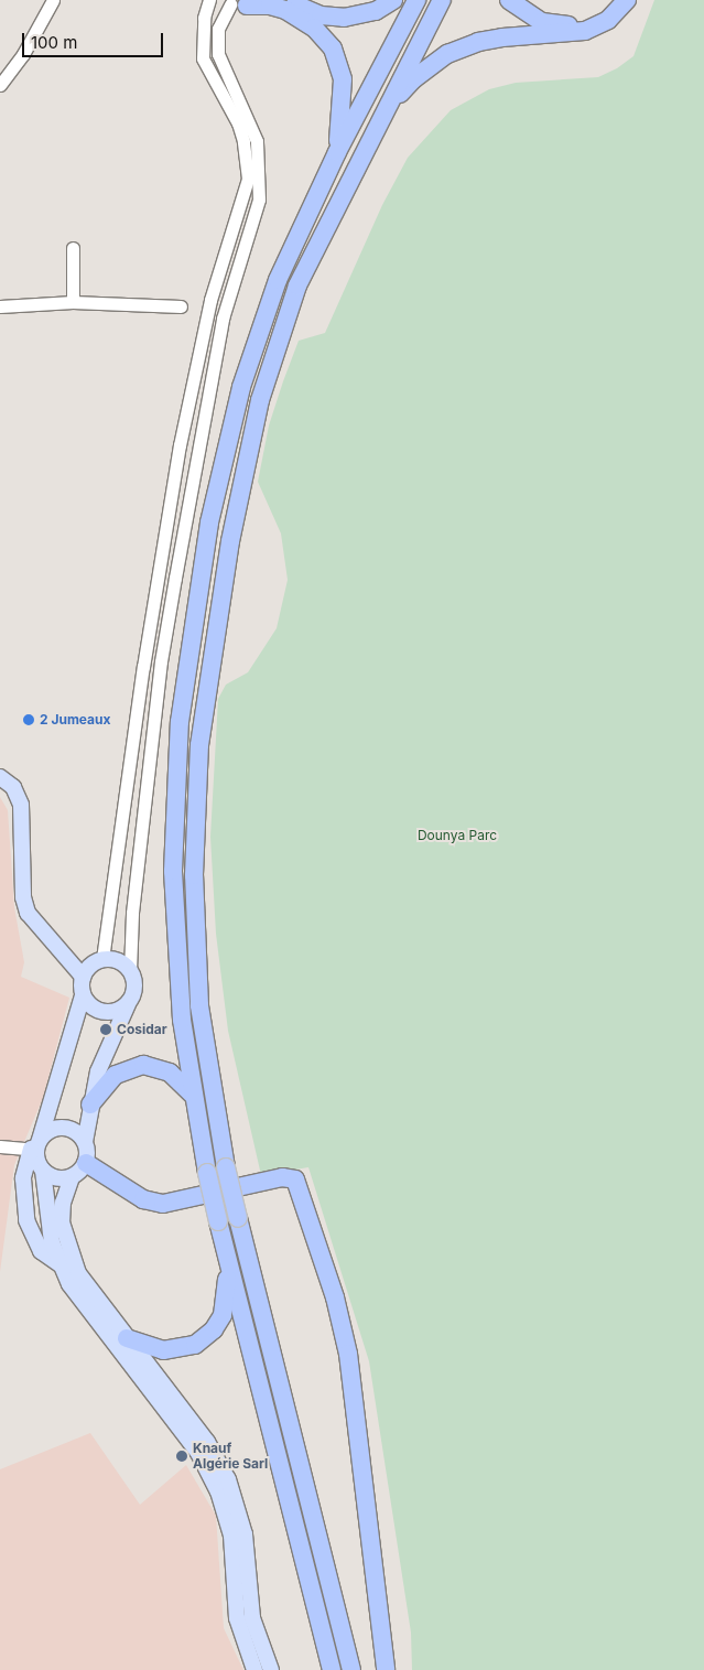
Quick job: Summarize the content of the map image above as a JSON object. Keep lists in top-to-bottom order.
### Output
{
  "parks": ["Dounya Parc"],
  "places": ["2 Jumeaux", "Cosidar", "Knauf Algérie Sarl"],
  "scale_bar": "100 m"
}
